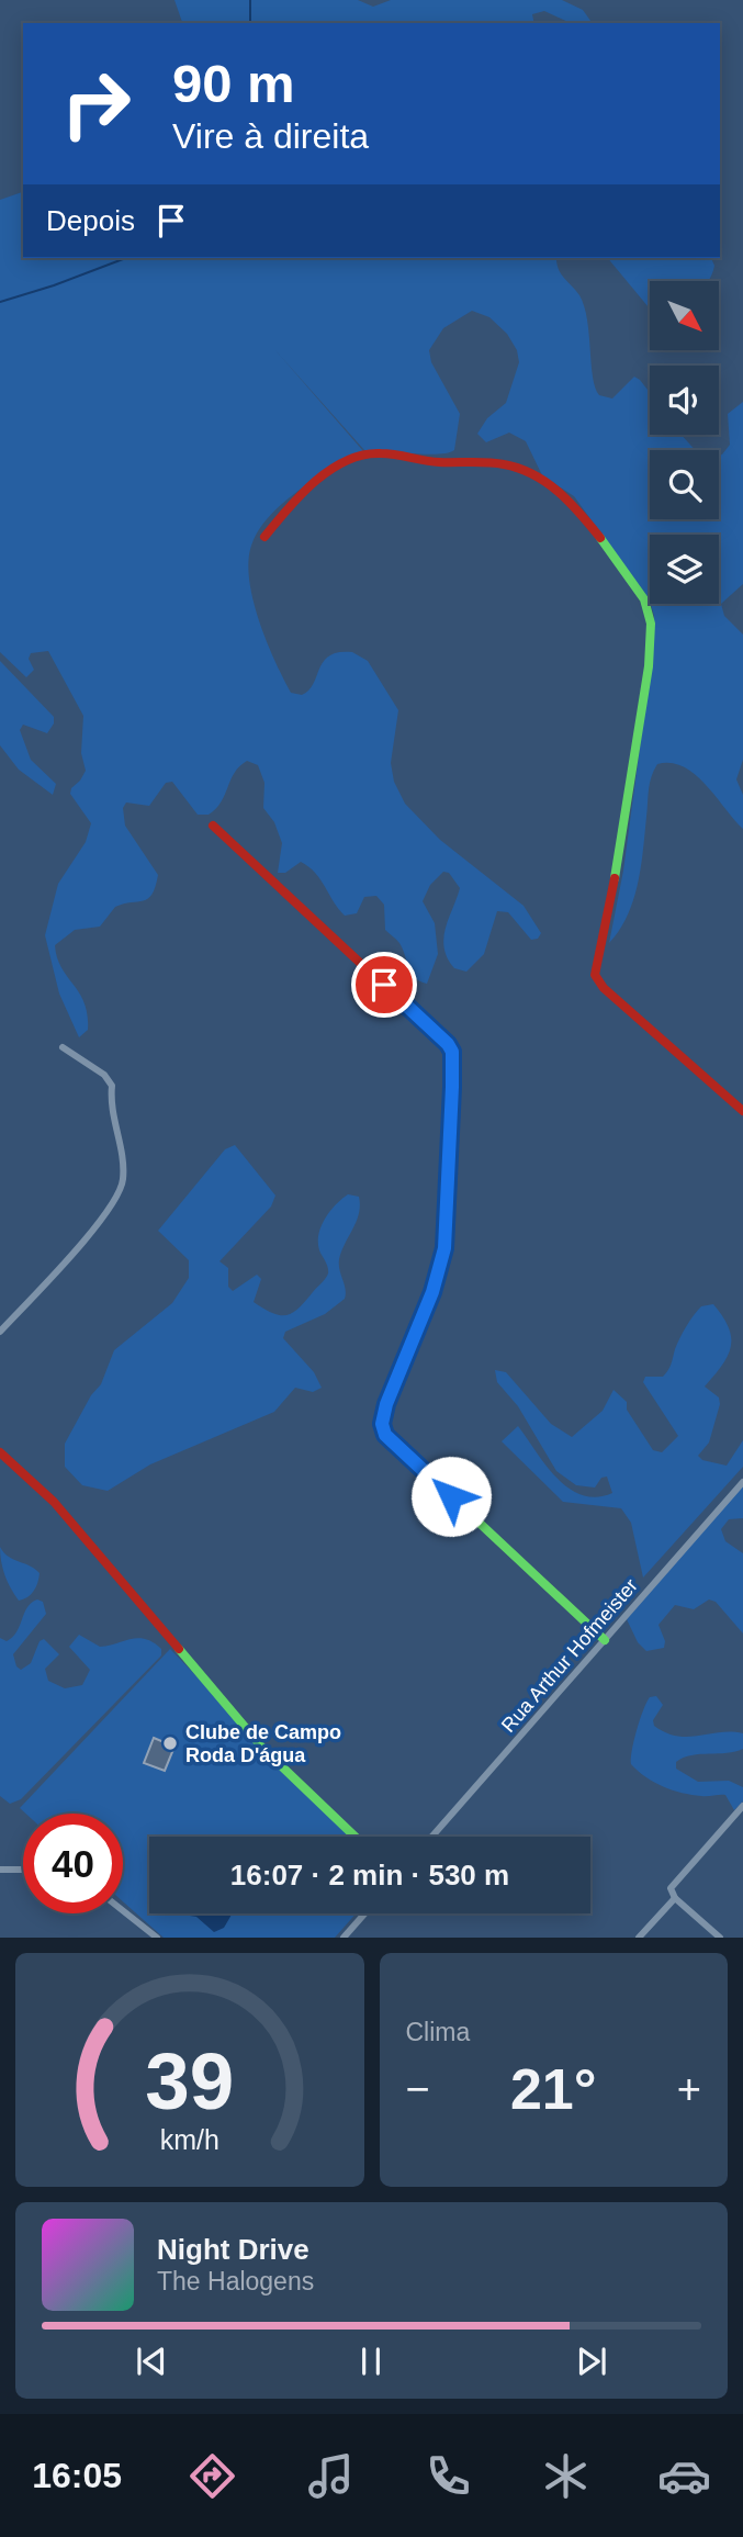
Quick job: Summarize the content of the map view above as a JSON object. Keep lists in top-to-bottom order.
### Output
{
  "streets": {
    "street": ["Rua Arthur Hofmeister"]
  },
  "places": ["Clube de Campo Roda D'água"],
  "north": "bottom right",
  "page": {
    "turn": ["90 m", "Vire à direita"],
    "then": "Depois",
    "limit": "40",
    "trip": "16:07 · 2 min · 530 m",
    "tile": "Clima",
    "heat": ["−", "21°", "+"],
    "song": ["Night Drive", "The Halogens"],
    "tabs": "16:05",
    "gauge": ["39", "km/h"]
  }
}
